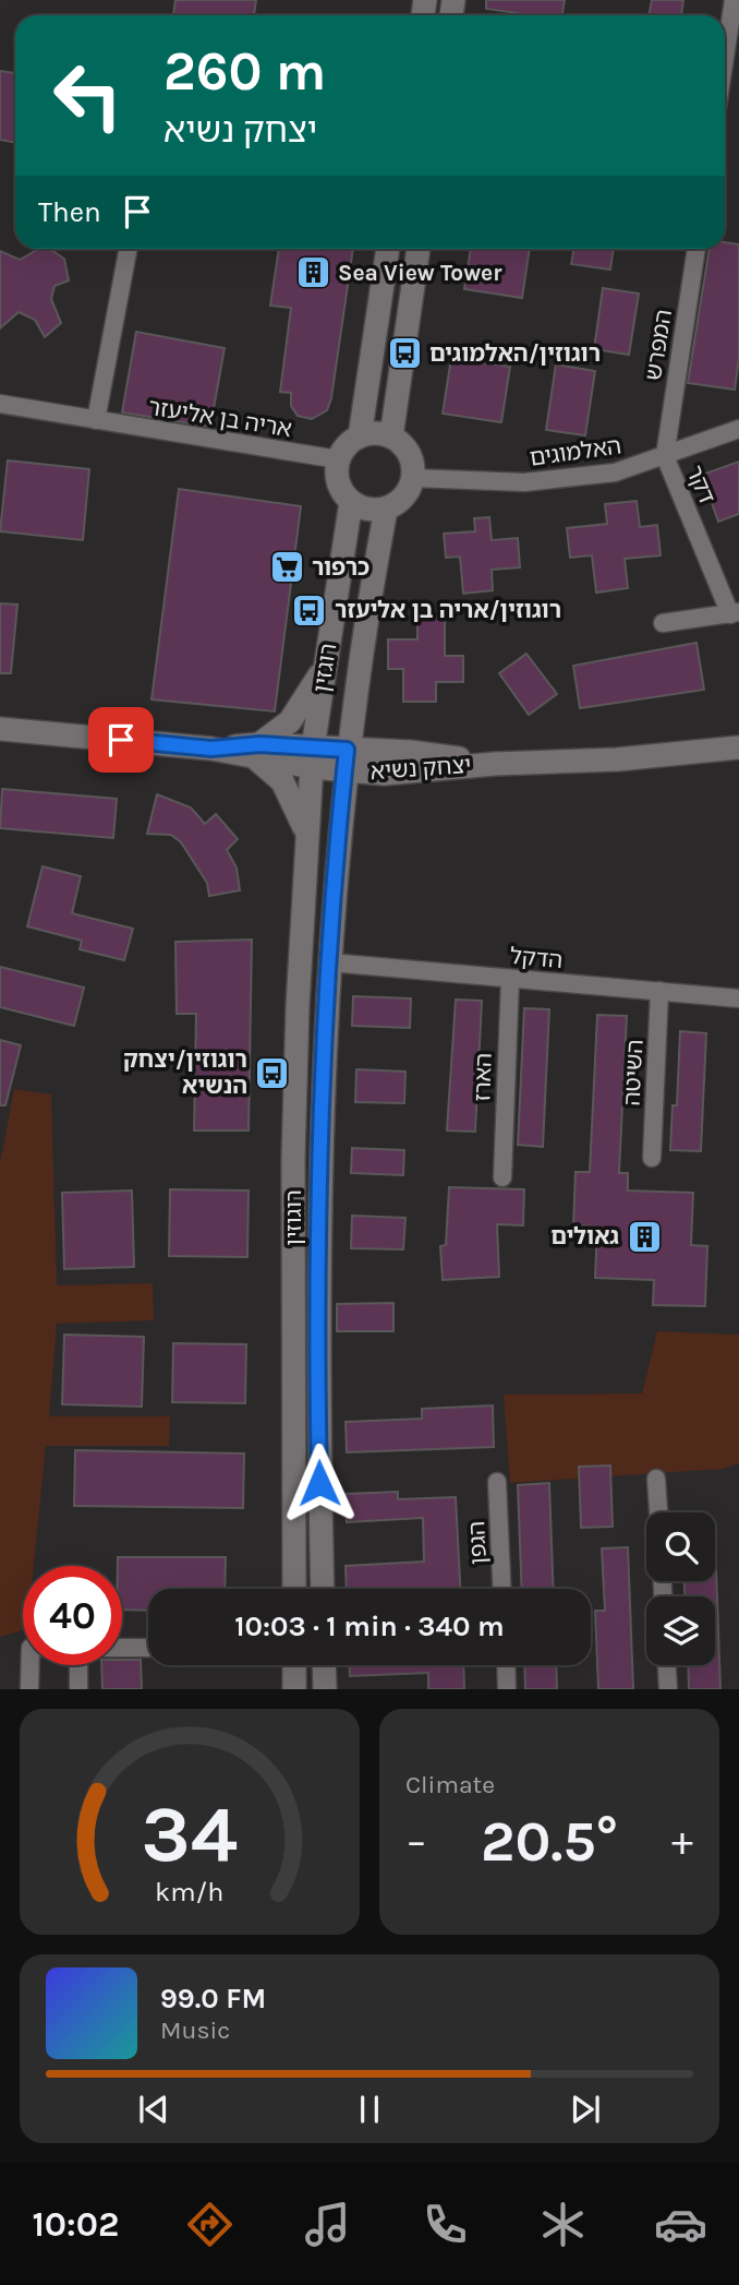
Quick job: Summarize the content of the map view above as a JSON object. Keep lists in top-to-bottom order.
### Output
{
  "streets": {
    "street": [
      "המפרש",
      "אריה בן אליעזר",
      "האלמוגים",
      "דקר",
      "רוגזין",
      "יצחק נשיא",
      "הדקל",
      "השיטה",
      "הארז",
      "רוגוזין",
      "הגפן"
    ]
  },
  "crossings": [
    ["המפרש", "האלמוגים"],
    ["המפרש", "דקר"],
    ["אריה בן אליעזר", "האלמוגים"],
    ["אריה בן אליעזר", "רוגזין"],
    ["האלמוגים", "דקר"],
    ["האלמוגים", "רוגזין"],
    ["רוגזין", "יצחק נשיא"],
    ["רוגזין", "רוגוזין"],
    ["יצחק נשיא", "רוגוזין"],
    ["הדקל", "השיטה"],
    ["הדקל", "הארז"],
    ["הדקל", "רוגוזין"]
  ],
  "places": {
    "building": ["Sea View Tower", "גאולים"],
    "bus stop": ["רוגוזין/האלמוגים", "רוגוזין/אריה בן אליעזר", "רוגוזין/יצחק הנשיא"],
    "supermarket": ["כרפור"]
  },
  "page": {
    "turn": ["260 m", "יצחק נשיא"],
    "then": "Then",
    "limit": "40",
    "trip": "10:03 · 1 min · 340 m",
    "tile": "Climate",
    "heat": ["−", "20.5°", "+"],
    "song": ["99.0 FM", "Music"],
    "tabs": "10:02",
    "gauge": ["34", "km/h"]
  }
}
